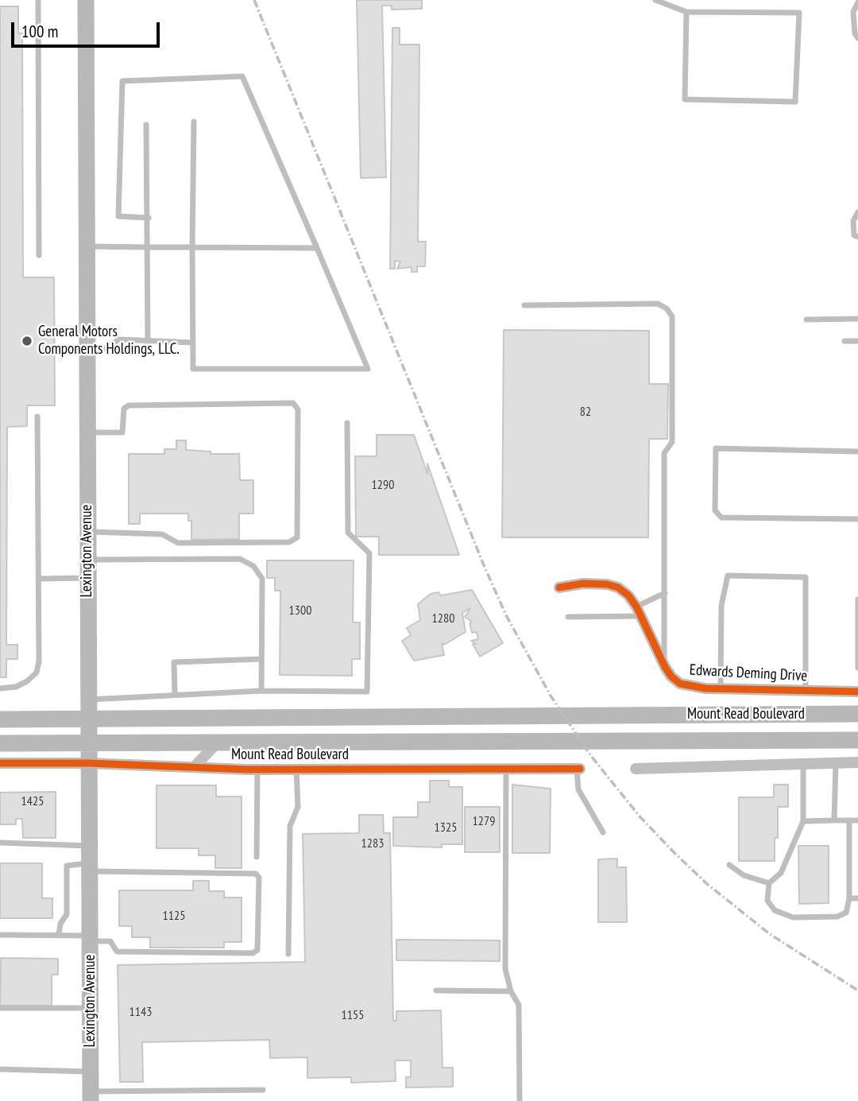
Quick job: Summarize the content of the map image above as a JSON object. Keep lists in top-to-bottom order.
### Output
{
  "streets": {
    "main road": ["Lexington Avenue", "Mount Read Boulevard"],
    "street": ["Edwards Deming Drive"]
  },
  "crossings": [
    ["Lexington Avenue", "Mount Read Boulevard"]
  ],
  "places": ["General Motors Components Holdings, LLC."],
  "house_numbers": [
    "82",
    "1290",
    "1300",
    "1280",
    "1425",
    "1279",
    "1325",
    "1283",
    "1125",
    "1143",
    "1155"
  ],
  "scale_bar": "100 m"
}
